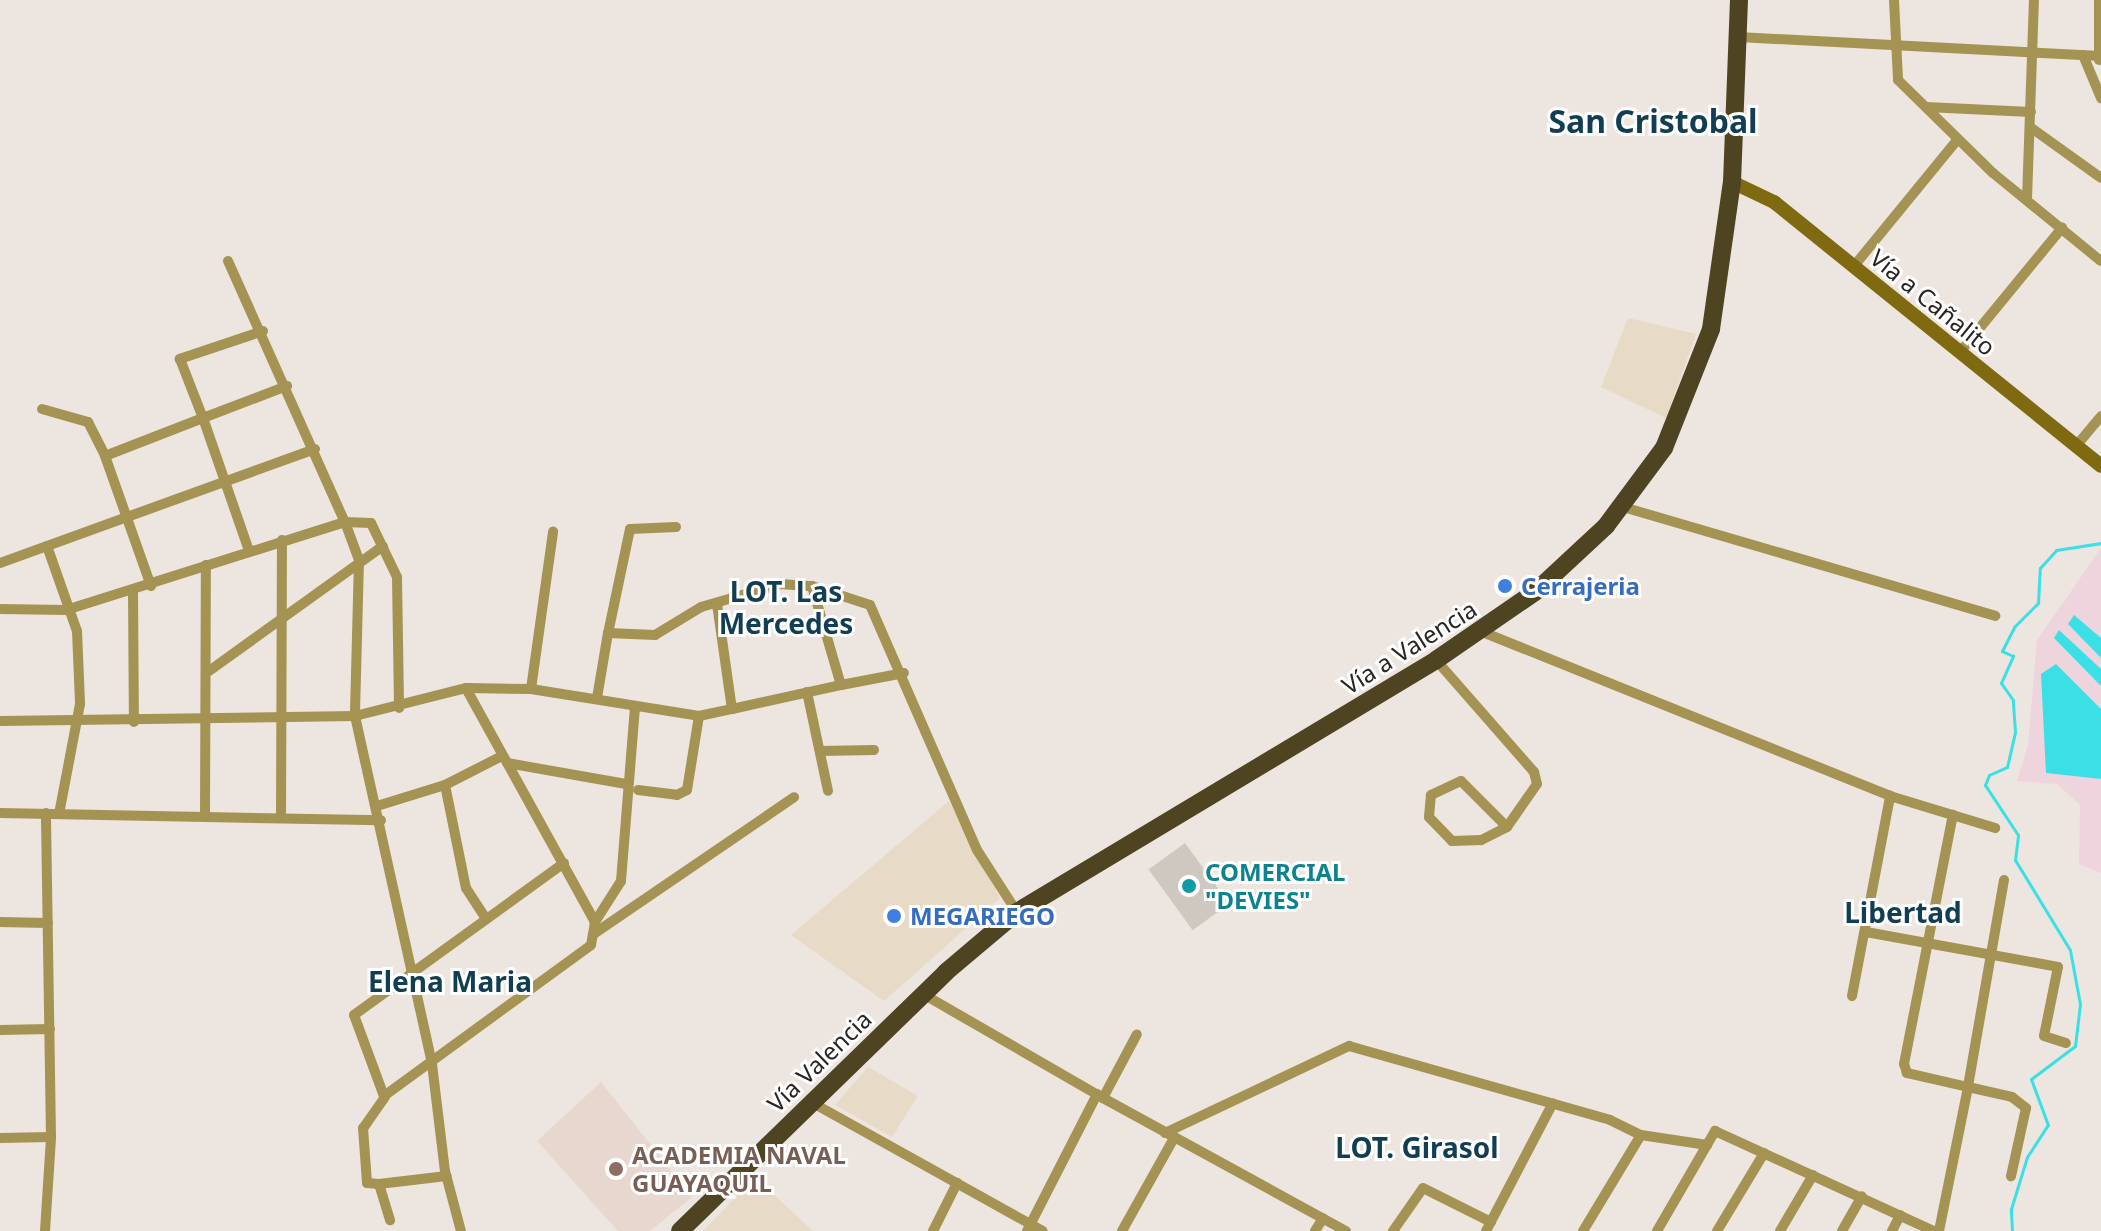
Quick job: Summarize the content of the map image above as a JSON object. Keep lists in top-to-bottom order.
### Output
{
  "streets": {
    "highway": ["Vía a Valencia", "Vía Valencia"],
    "main road": ["Vía a Cañalito"]
  },
  "crossings": [
    ["Vía a Cañalito", "Vía a Valencia"],
    ["Vía a Valencia", "Vía Valencia"]
  ],
  "districts": [
    "San Cristobal",
    "LOT. Las Mercedes",
    "Libertad",
    "Elena Maria",
    "LOT. Girasol"
  ],
  "places": [
    "Cerrajeria",
    "COMERCIAL \"DEVIES\"",
    "MEGARIEGO",
    "ACADEMIA NAVAL GUAYAQUIL"
  ]
}
